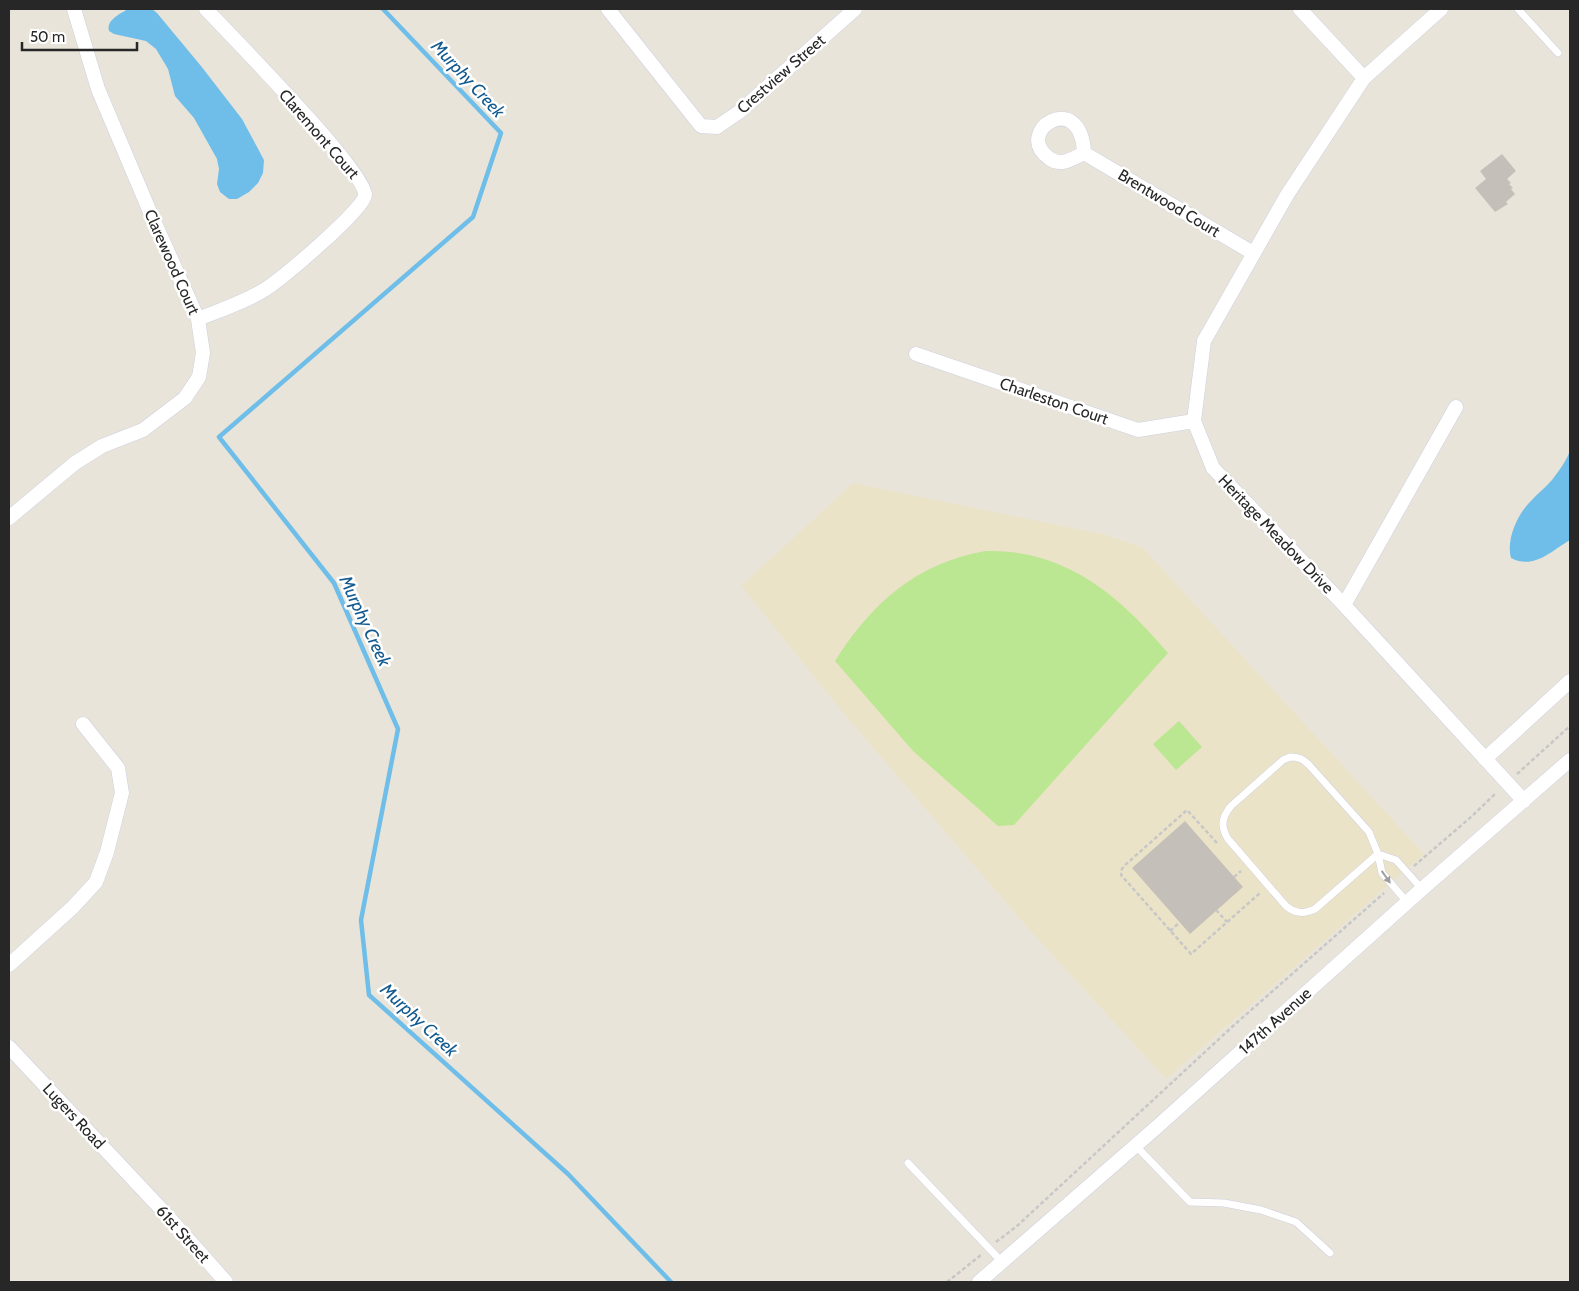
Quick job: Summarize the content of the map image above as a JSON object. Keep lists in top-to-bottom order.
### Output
{
  "streets": {
    "street": [
      "Crestview Street",
      "Claremont Court",
      "Brentwood Court",
      "Clarewood Court",
      "Charleston Court",
      "Heritage Meadow Drive",
      "147th Avenue",
      "Lugers Road",
      "61st Street"
    ]
  },
  "crossings": [
    ["Claremont Court", "Clarewood Court"],
    ["Brentwood Court", "Heritage Meadow Drive"],
    ["Charleston Court", "Heritage Meadow Drive"],
    ["Heritage Meadow Drive", "147th Avenue"],
    ["Lugers Road", "61st Street"]
  ],
  "water": ["Murphy Creek"],
  "scale_bar": "50 m"
}
